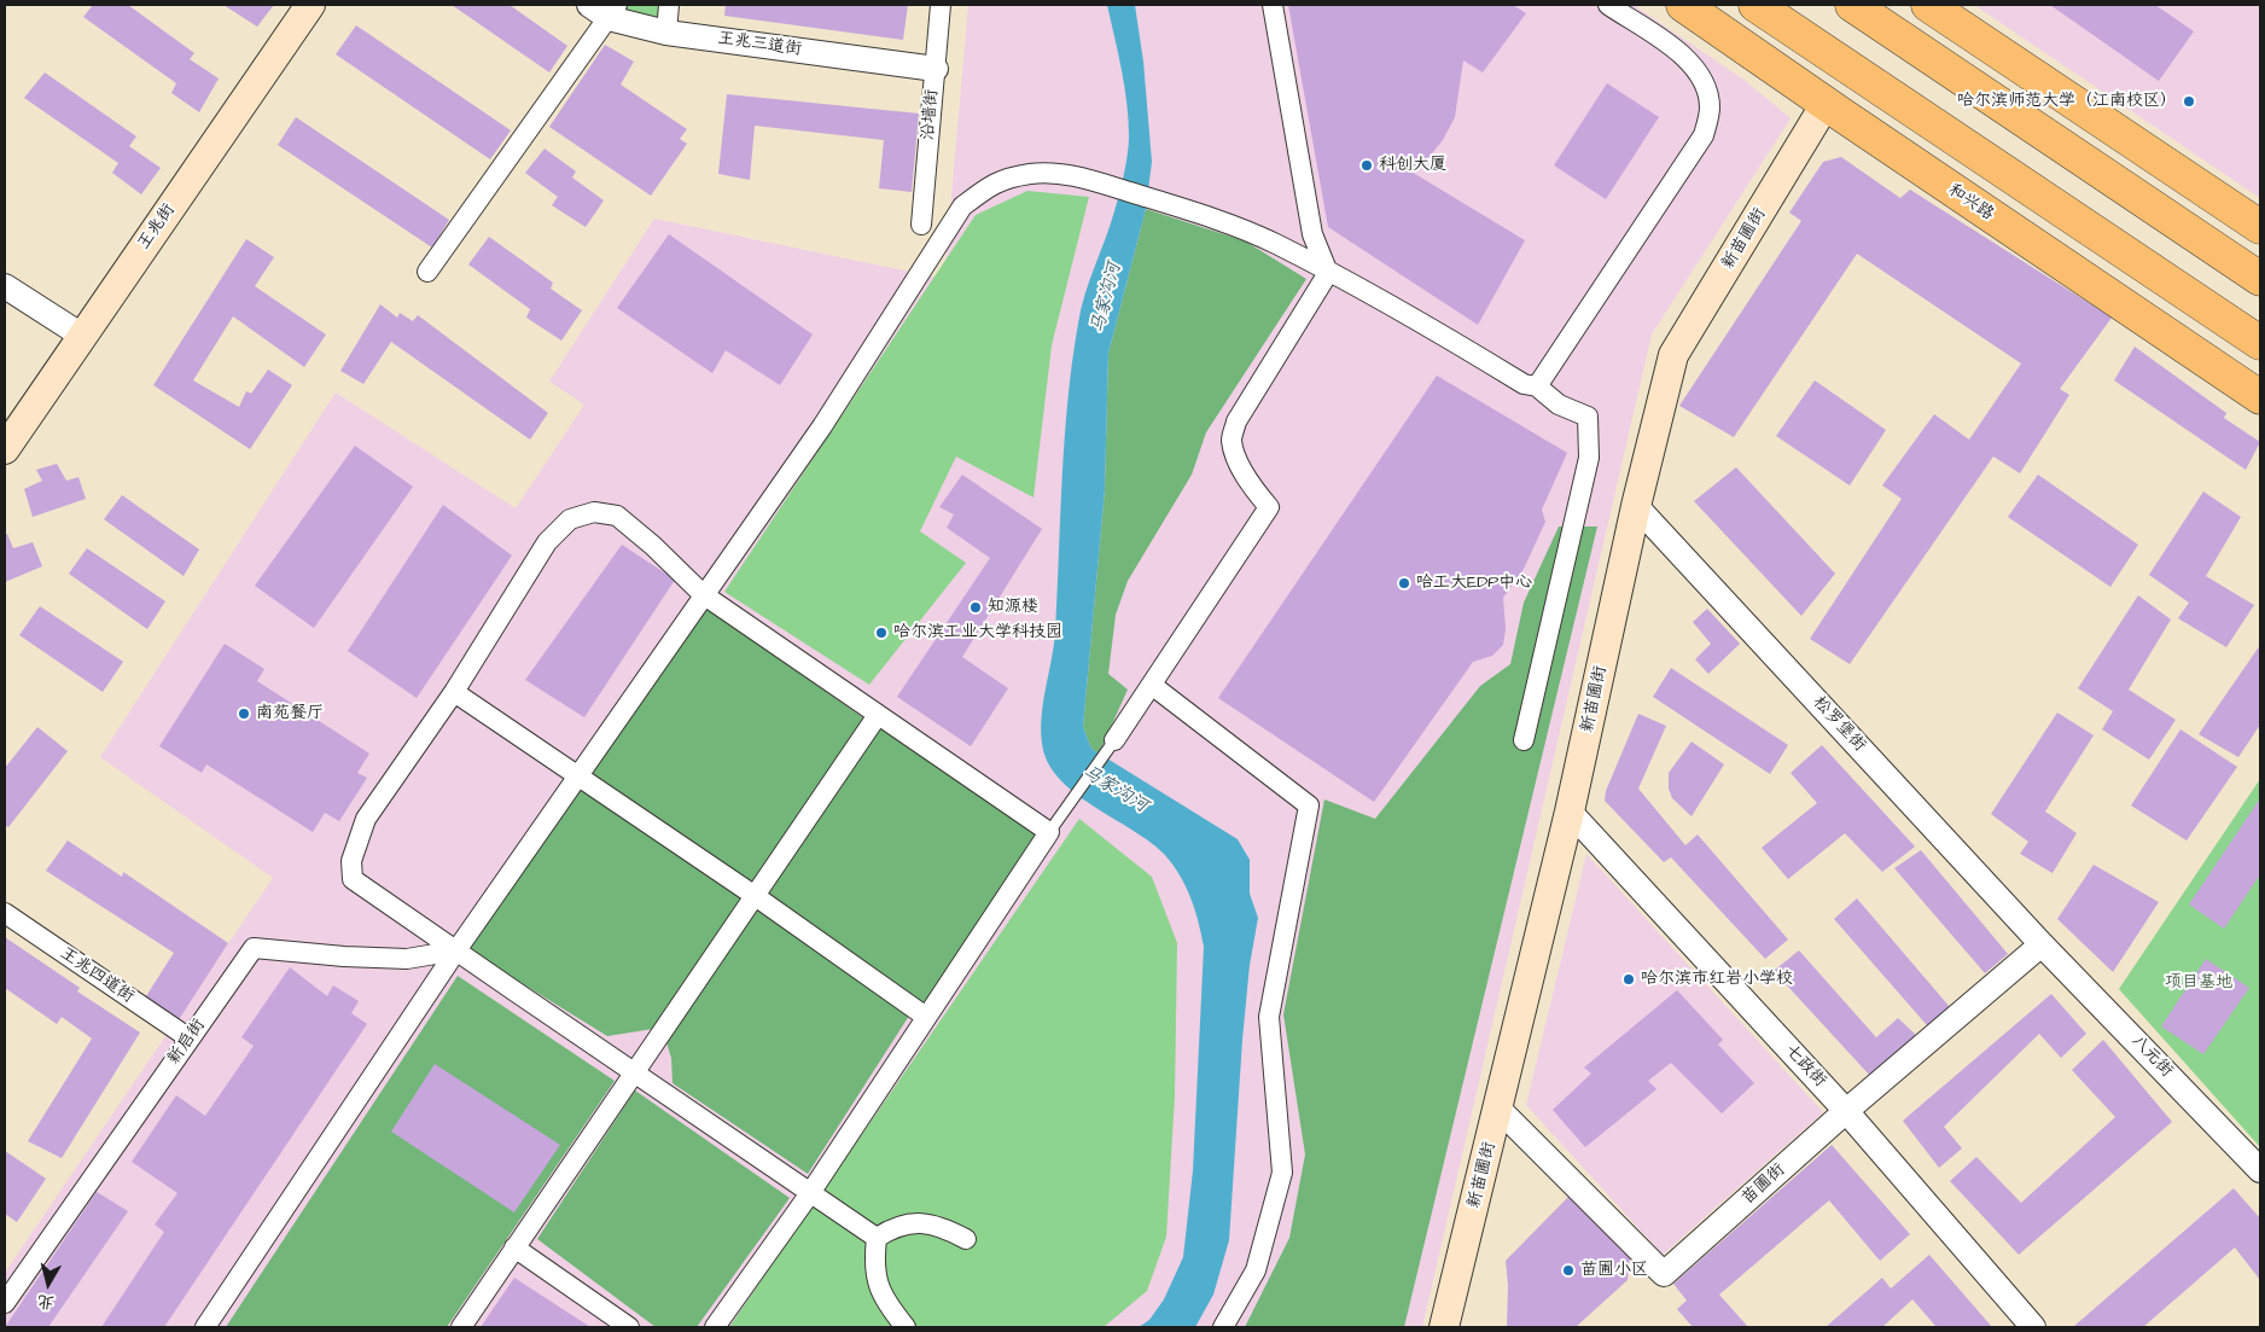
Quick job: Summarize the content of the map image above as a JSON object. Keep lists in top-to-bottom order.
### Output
{
  "streets": {
    "highway": ["和兴路"],
    "main road": ["王兆街", "新苗圃街"],
    "street": [
      "王兆三道街",
      "沿墙街",
      "松罗堡街",
      "王兆四道街",
      "新启街",
      "八元街",
      "七政街",
      "苗圃街"
    ]
  },
  "crossings": [
    ["王兆三道街", "沿墙街"],
    ["和兴路", "新苗圃街"],
    ["新苗圃街", "松罗堡街"],
    ["新苗圃街", "七政街"],
    ["新苗圃街", "苗圃街"],
    ["松罗堡街", "八元街"],
    ["松罗堡街", "苗圃街"],
    ["王兆四道街", "新启街"],
    ["八元街", "苗圃街"],
    ["七政街", "苗圃街"]
  ],
  "water": ["马家沟河"],
  "parks": ["项目基地"],
  "places": [
    "哈尔滨师范大学（江南校区）",
    "科创大厦",
    "哈工大EDP中心",
    "知源楼",
    "哈尔滨工业大学科技园",
    "南苑餐厅",
    "哈尔滨市红岩小学校",
    "苗圃小区"
  ],
  "north": "bottom"
}
